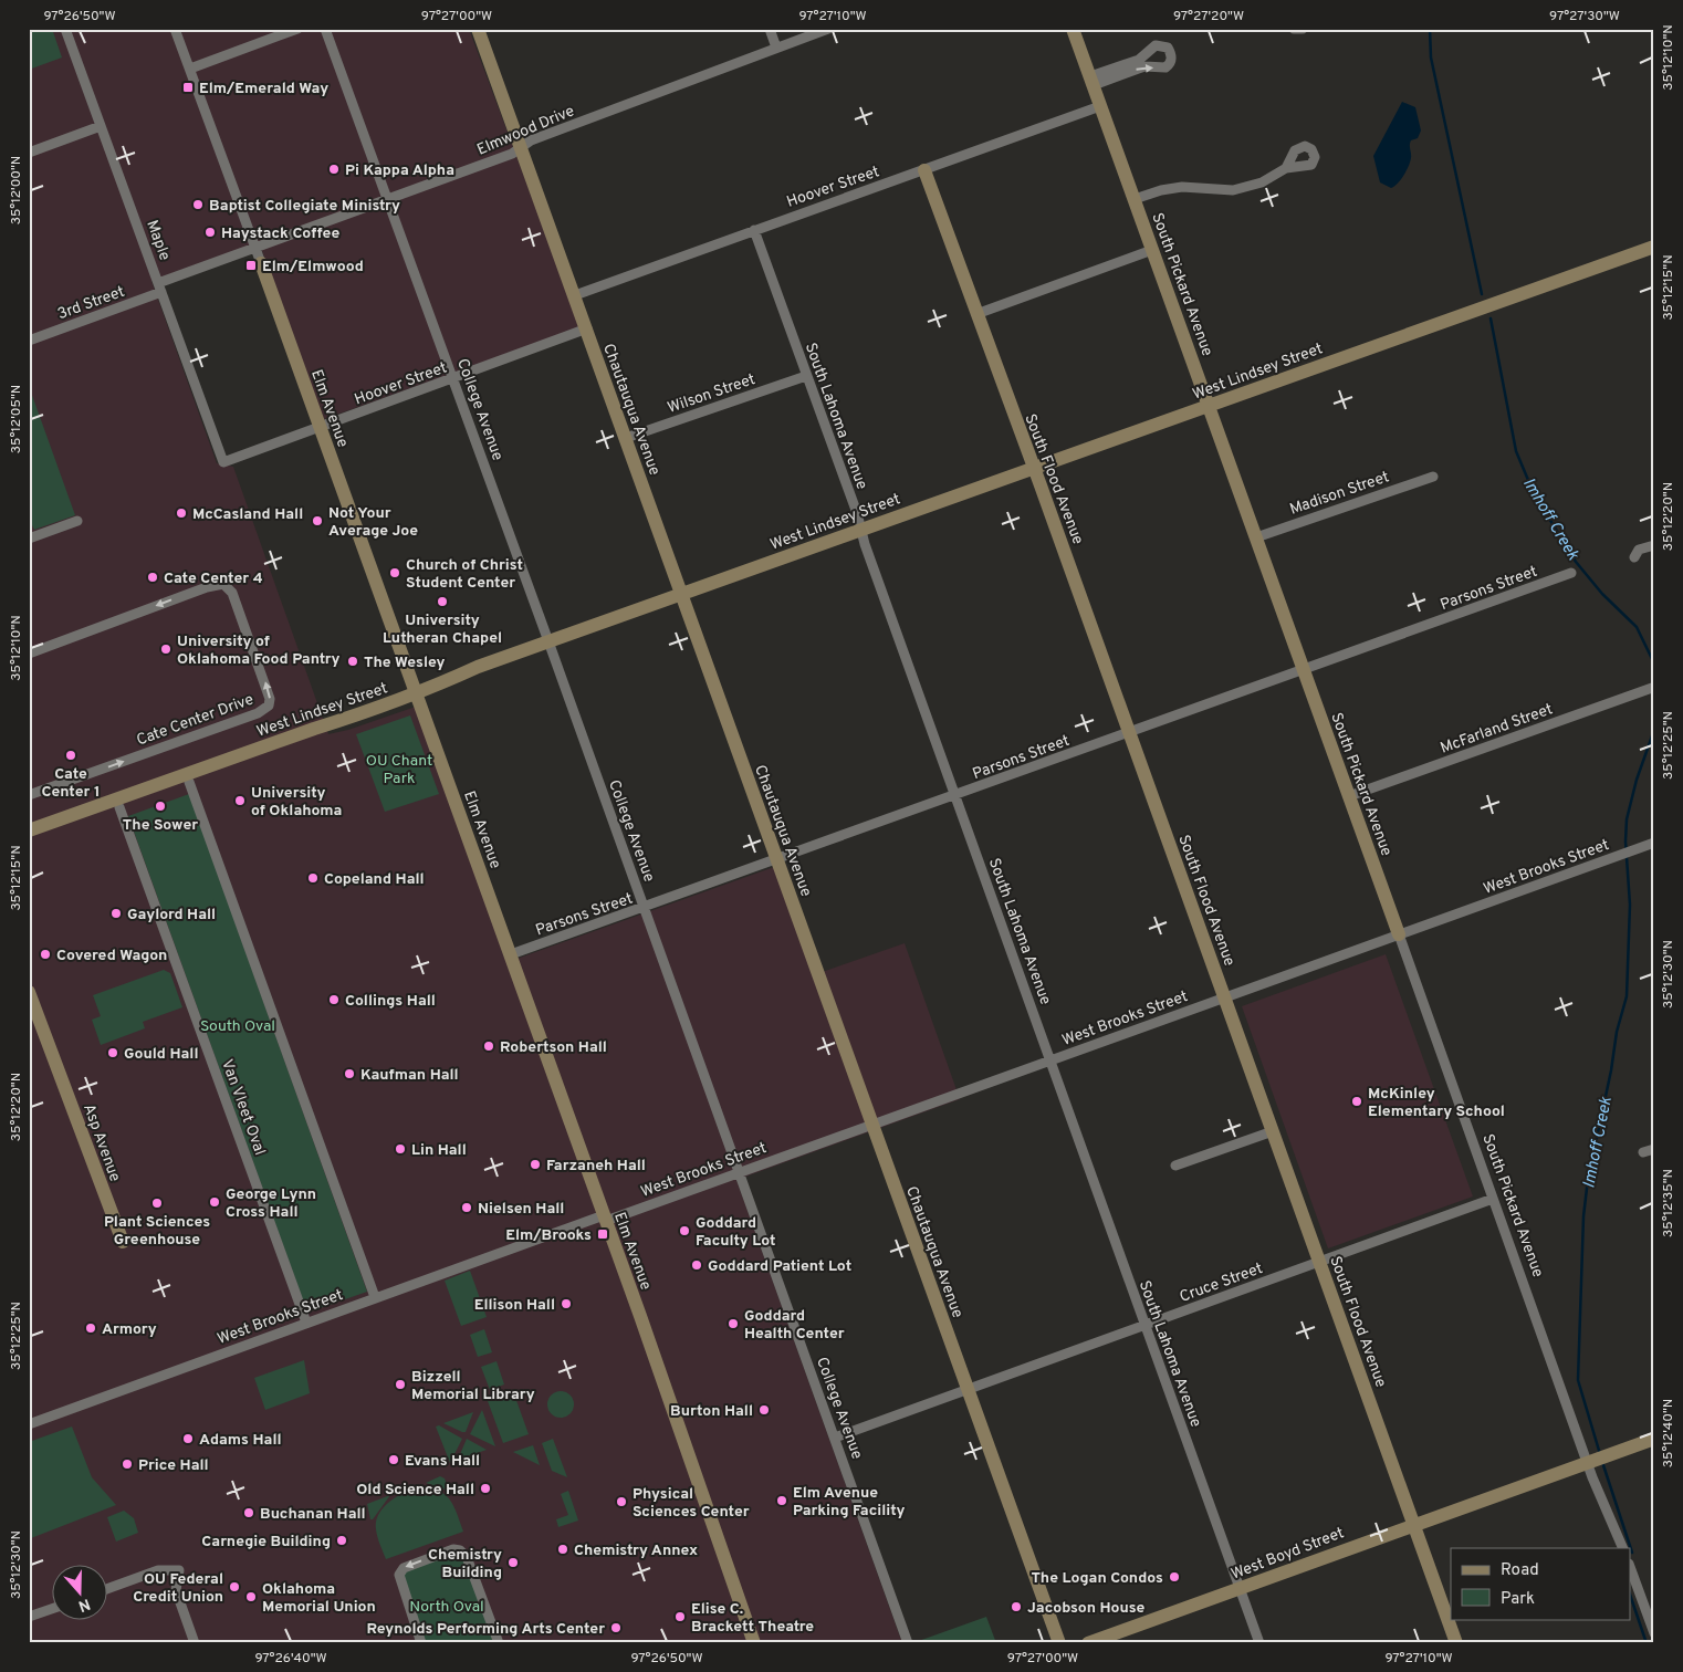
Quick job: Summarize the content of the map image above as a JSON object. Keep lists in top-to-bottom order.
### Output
{
  "streets": {
    "street": [
      "Elmwood Drive",
      "Hoover Street",
      "Maple",
      "South Pickard Avenue",
      "3rd Street",
      "West Lindsey Street",
      "Wilson Street",
      "Elm Avenue",
      "College Avenue",
      "Chautauqua Avenue",
      "South Lahoma Avenue",
      "South Flood Avenue",
      "Madison Street",
      "Parsons Street",
      "Cate Center Drive",
      "McFarland Street",
      "West Brooks Street",
      "Van Vleet Oval",
      "Asp Avenue",
      "Cruce Street",
      "West Boyd Street"
    ]
  },
  "crossings": [
    ["Elmwood Drive", "3rd Street"],
    ["Elmwood Drive", "Elm Avenue"],
    ["Elmwood Drive", "College Avenue"],
    ["Elmwood Drive", "Chautauqua Avenue"],
    ["Hoover Street", "Maple"],
    ["Hoover Street", "South Pickard Avenue"],
    ["Hoover Street", "Elm Avenue"],
    ["Hoover Street", "College Avenue"],
    ["Hoover Street", "Chautauqua Avenue"],
    ["Hoover Street", "South Lahoma Avenue"],
    ["Hoover Street", "South Flood Avenue"],
    ["Maple", "3rd Street"],
    ["South Pickard Avenue", "West Lindsey Street"],
    ["South Pickard Avenue", "Madison Street"],
    ["South Pickard Avenue", "Parsons Street"],
    ["South Pickard Avenue", "McFarland Street"],
    ["South Pickard Avenue", "West Brooks Street"],
    ["South Pickard Avenue", "Cruce Street"],
    ["South Pickard Avenue", "West Boyd Street"],
    ["West Lindsey Street", "Elm Avenue"],
    ["West Lindsey Street", "College Avenue"],
    ["West Lindsey Street", "Chautauqua Avenue"],
    ["West Lindsey Street", "South Lahoma Avenue"],
    ["West Lindsey Street", "South Flood Avenue"],
    ["Wilson Street", "Chautauqua Avenue"],
    ["Wilson Street", "South Lahoma Avenue"],
    ["Elm Avenue", "Parsons Street"],
    ["Elm Avenue", "West Brooks Street"],
    ["College Avenue", "Parsons Street"],
    ["College Avenue", "West Brooks Street"],
    ["College Avenue", "Cruce Street"],
    ["Chautauqua Avenue", "Parsons Street"],
    ["Chautauqua Avenue", "West Brooks Street"],
    ["Chautauqua Avenue", "Cruce Street"],
    ["South Lahoma Avenue", "Parsons Street"],
    ["South Lahoma Avenue", "West Brooks Street"],
    ["South Lahoma Avenue", "Cruce Street"],
    ["South Lahoma Avenue", "West Boyd Street"],
    ["South Flood Avenue", "Parsons Street"],
    ["South Flood Avenue", "West Brooks Street"],
    ["South Flood Avenue", "Cruce Street"],
    ["South Flood Avenue", "West Boyd Street"],
    ["West Brooks Street", "Van Vleet Oval"]
  ],
  "water": ["Imhoff Creek"],
  "parks": ["OU Chant Park", "South Oval", "North Oval"],
  "places": {
    "transit": ["Elm/Emerald Way", "Elm/Elmwood", "Elm/Brooks"],
    "other": [
      "Pi Kappa Alpha",
      "Baptist Collegiate Ministry",
      "Haystack Coffee",
      "McCasland Hall",
      "Not Your Average Joe",
      "Church of Christ Student Center",
      "Cate Center 4",
      "University Lutheran Chapel",
      "University of Oklahoma Food Pantry",
      "The Wesley",
      "Cate Center 1",
      "University of Oklahoma",
      "The Sower",
      "Copeland Hall",
      "Gaylord Hall",
      "Covered Wagon",
      "Collings Hall",
      "Robertson Hall",
      "Gould Hall",
      "Kaufman Hall",
      "McKinley Elementary School",
      "Lin Hall",
      "Farzaneh Hall",
      "George Lynn Cross Hall",
      "Plant Sciences Greenhouse",
      "Nielsen Hall",
      "Goddard Faculty Lot",
      "Goddard Patient Lot",
      "Ellison Hall",
      "Goddard Health Center",
      "Armory",
      "Bizzell Memorial Library",
      "Burton Hall",
      "Adams Hall",
      "Evans Hall",
      "Price Hall",
      "Old Science Hall",
      "Elm Avenue Parking Facility",
      "Physical Sciences Center",
      "Buchanan Hall",
      "Carnegie Building",
      "Chemistry Annex",
      "Chemistry Building",
      "The Logan Condos",
      "OU Federal Credit Union",
      "Oklahoma Memorial Union",
      "Jacobson House",
      "Elise C. Brackett Theatre",
      "Reynolds Performing Arts Center"
    ]
  },
  "legend": ["Road", "Park"],
  "north": "bottom",
  "coordinates": [
    "97°26'50\"W",
    "97°27'00\"W",
    "97°27'10\"W",
    "97°27'20\"W",
    "97°27'30\"W",
    "35°12'10\"N",
    "35°12'00\"N",
    "35°12'15\"N",
    "35°12'05\"N",
    "35°12'20\"N",
    "35°12'25\"N",
    "35°12'30\"N",
    "35°12'35\"N",
    "35°12'40\"N",
    "97°26'40\"W"
  ]
}
